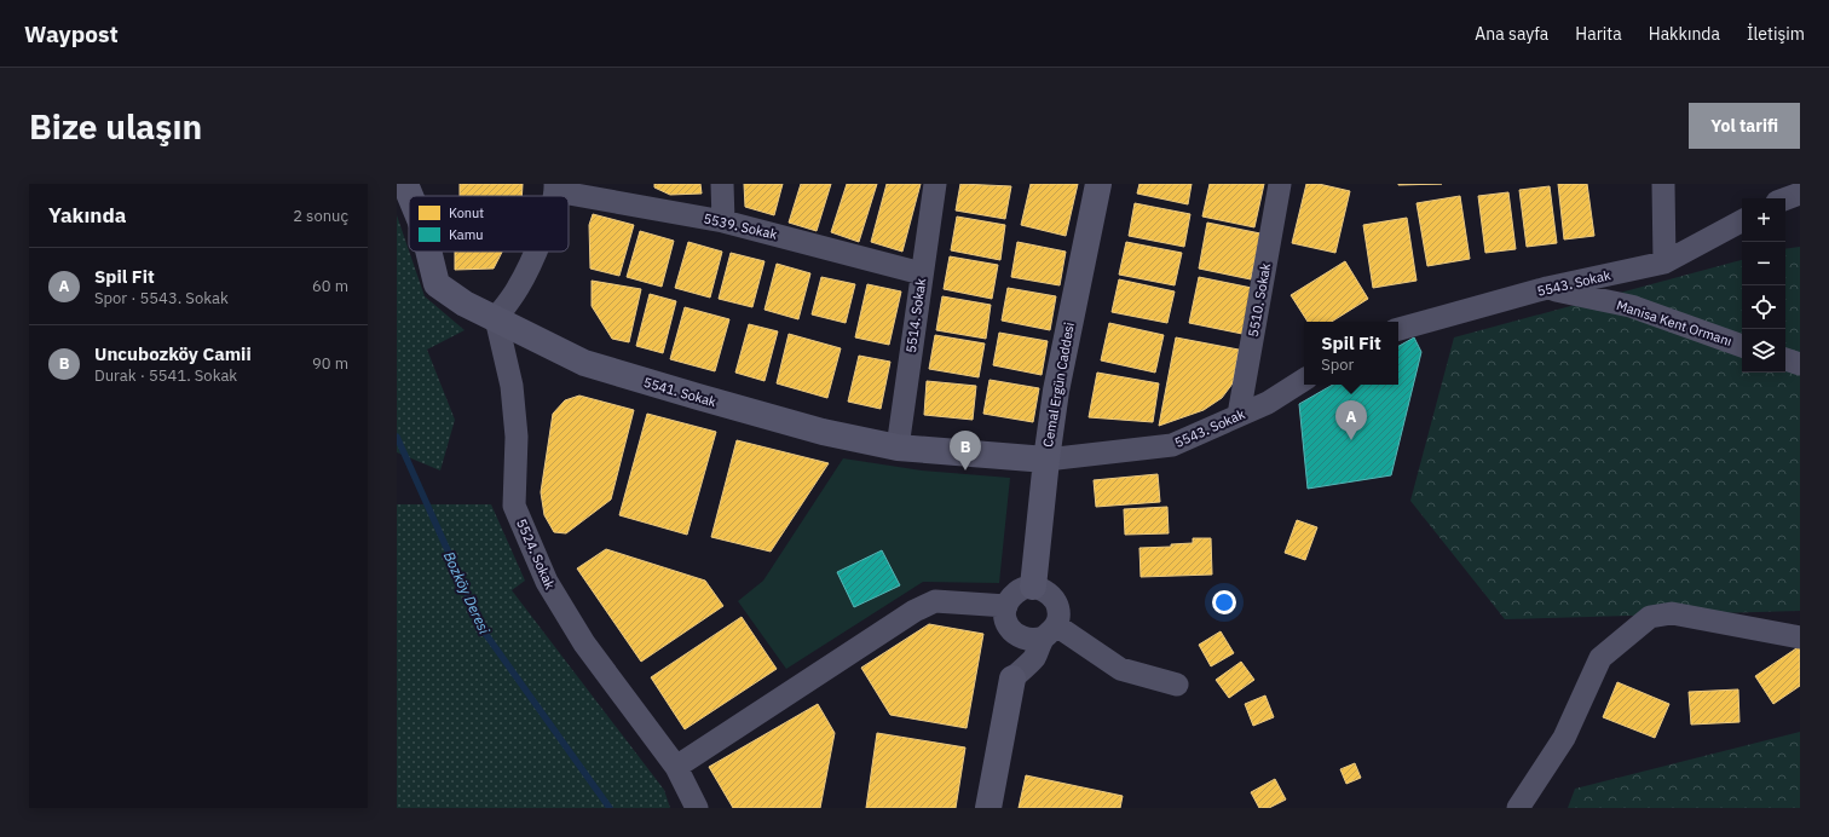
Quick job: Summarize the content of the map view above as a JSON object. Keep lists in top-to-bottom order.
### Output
{
  "streets": {
    "street": [
      "5539. Sokak",
      "5543. Sokak",
      "5510. Sokak",
      "5514. Sokak",
      "Manisa Kent Ormanı",
      "Cemal Ergün Caddesi",
      "5541. Sokak",
      "5524. Sokak"
    ]
  },
  "crossings": [
    ["5539. Sokak", "5514. Sokak"],
    ["5543. Sokak", "5510. Sokak"],
    ["5543. Sokak", "Manisa Kent Ormanı"],
    ["5543. Sokak", "Cemal Ergün Caddesi"],
    ["5543. Sokak", "5541. Sokak"],
    ["5514. Sokak", "5541. Sokak"],
    ["Cemal Ergün Caddesi", "5541. Sokak"],
    ["5541. Sokak", "5524. Sokak"]
  ],
  "water": ["Bozköy Deresi"],
  "legend": ["Konut", "Kamu"],
  "page": {
    "header": "Waypost",
    "nav": [
      "Ana sayfa",
      "Harita",
      "Hakkında",
      "İletişim"
    ],
    "buttons": "Yol tarifi",
    "title": "Bize ulaşın",
    "heading": ["Yakında", "2 sonuç"],
    "map_buttons": ["+", "−"],
    "list": [
      {
        "mark": "A",
        "name": "Spil Fit",
        "note": "Spor · 5543. Sokak",
        "value": "60 m"
      },
      {
        "mark": "B",
        "name": "Uncubozköy Camii",
        "note": "Durak · 5541. Sokak",
        "value": "90 m"
      }
    ],
    "popup": ["Spil Fit", "Spor"],
    "pins": ["A", "B"]
  }
}
